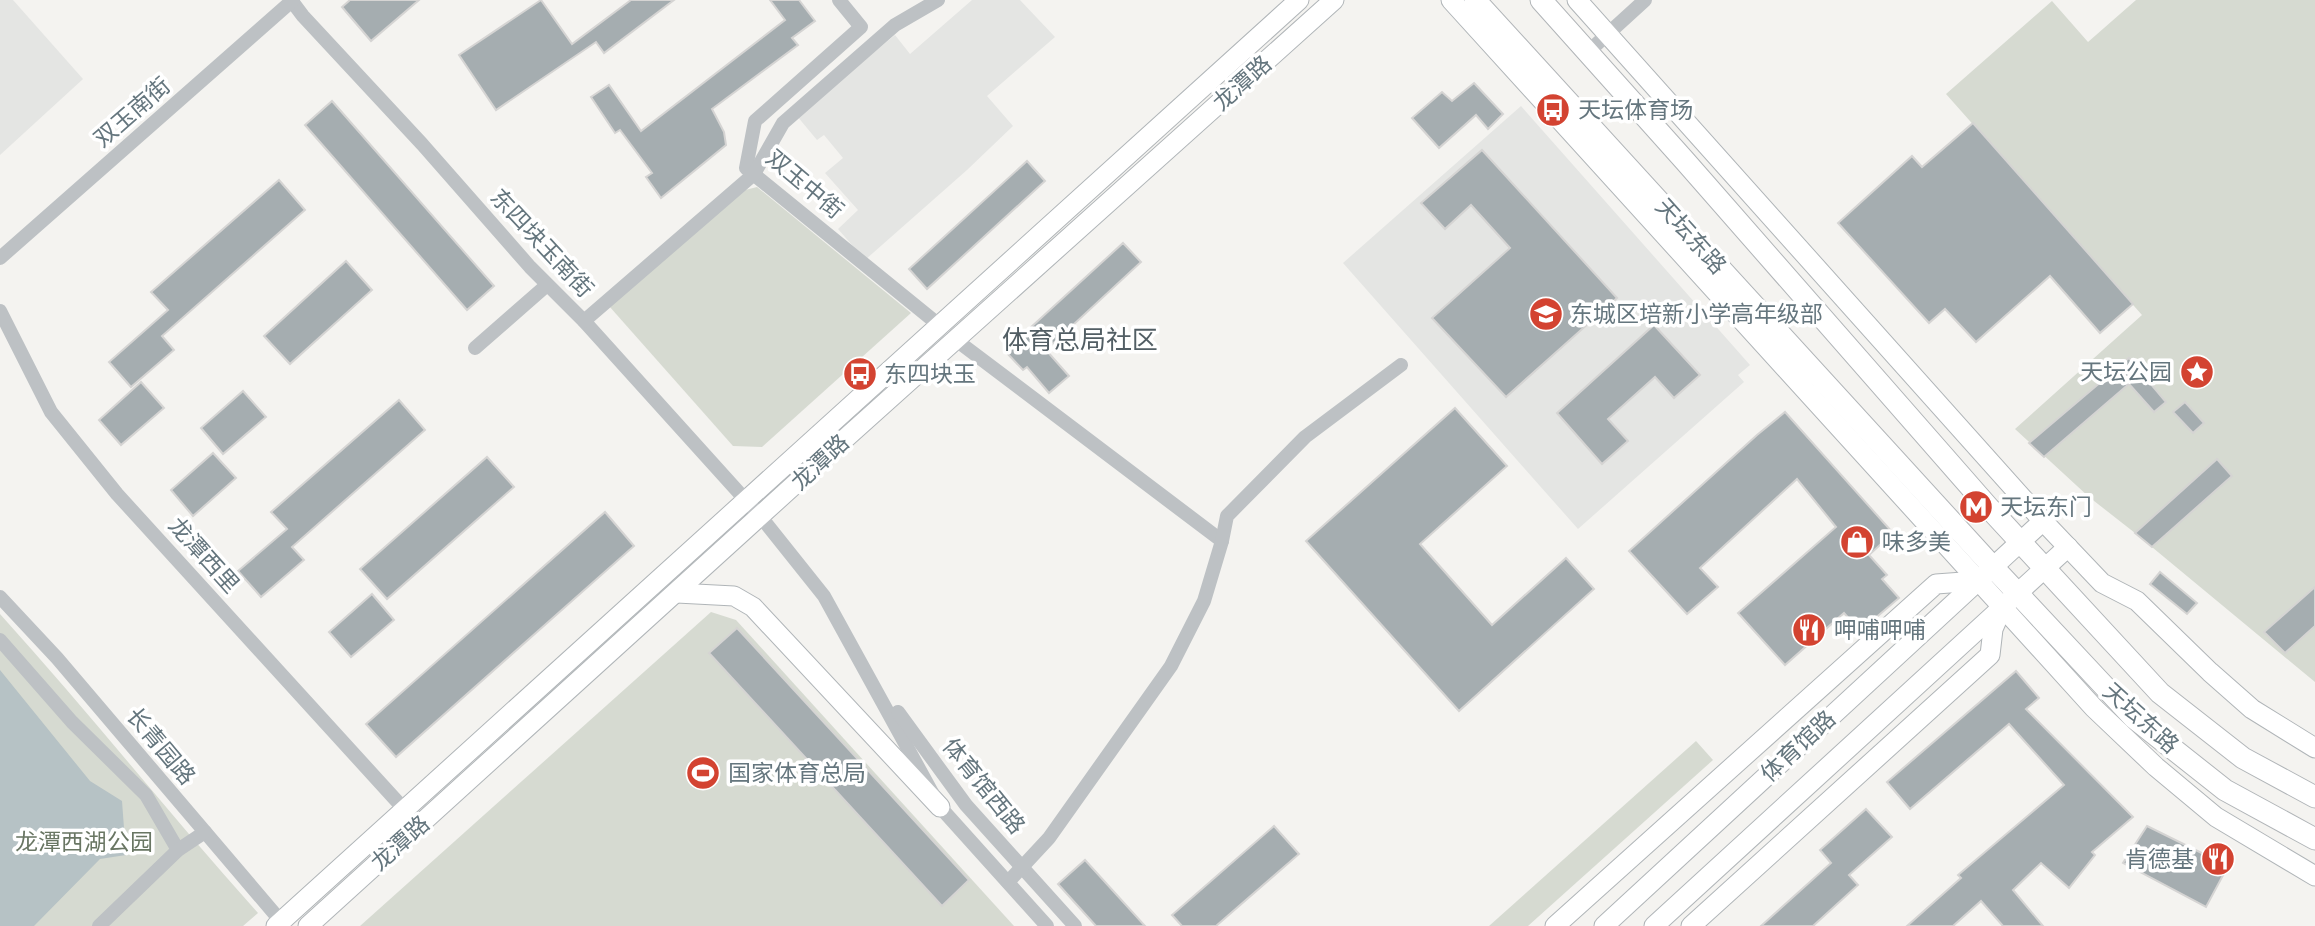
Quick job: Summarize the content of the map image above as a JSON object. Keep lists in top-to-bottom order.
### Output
{
  "streets": {
    "main road": ["天坛东路"],
    "street": [
      "龙潭路",
      "双玉南街",
      "双玉中街",
      "东四块玉南街",
      "龙潭西里",
      "长青园路",
      "体育馆路",
      "体育馆西路"
    ]
  },
  "crossings": [
    ["龙潭路", "双玉中街"],
    ["龙潭路", "东四块玉南街"],
    ["龙潭路", "龙潭西里"],
    ["龙潭路", "长青园路"],
    ["龙潭路", "体育馆西路"],
    ["双玉南街", "东四块玉南街"],
    ["天坛东路", "体育馆路"],
    ["东四块玉南街", "体育馆西路"]
  ],
  "districts": ["体育总局社区"],
  "parks": ["龙潭西湖公园"],
  "places": {
    "bus stop": ["天坛体育场", "东四块玉"],
    "school or university": ["东城区培新小学高年级部"],
    "place": ["天坛公园"],
    "metro station": ["天坛东门"],
    "shop": ["味多美"],
    "restaurant": ["呷哺呷哺", "肯德基"],
    "sports": ["国家体育总局"]
  }
}
